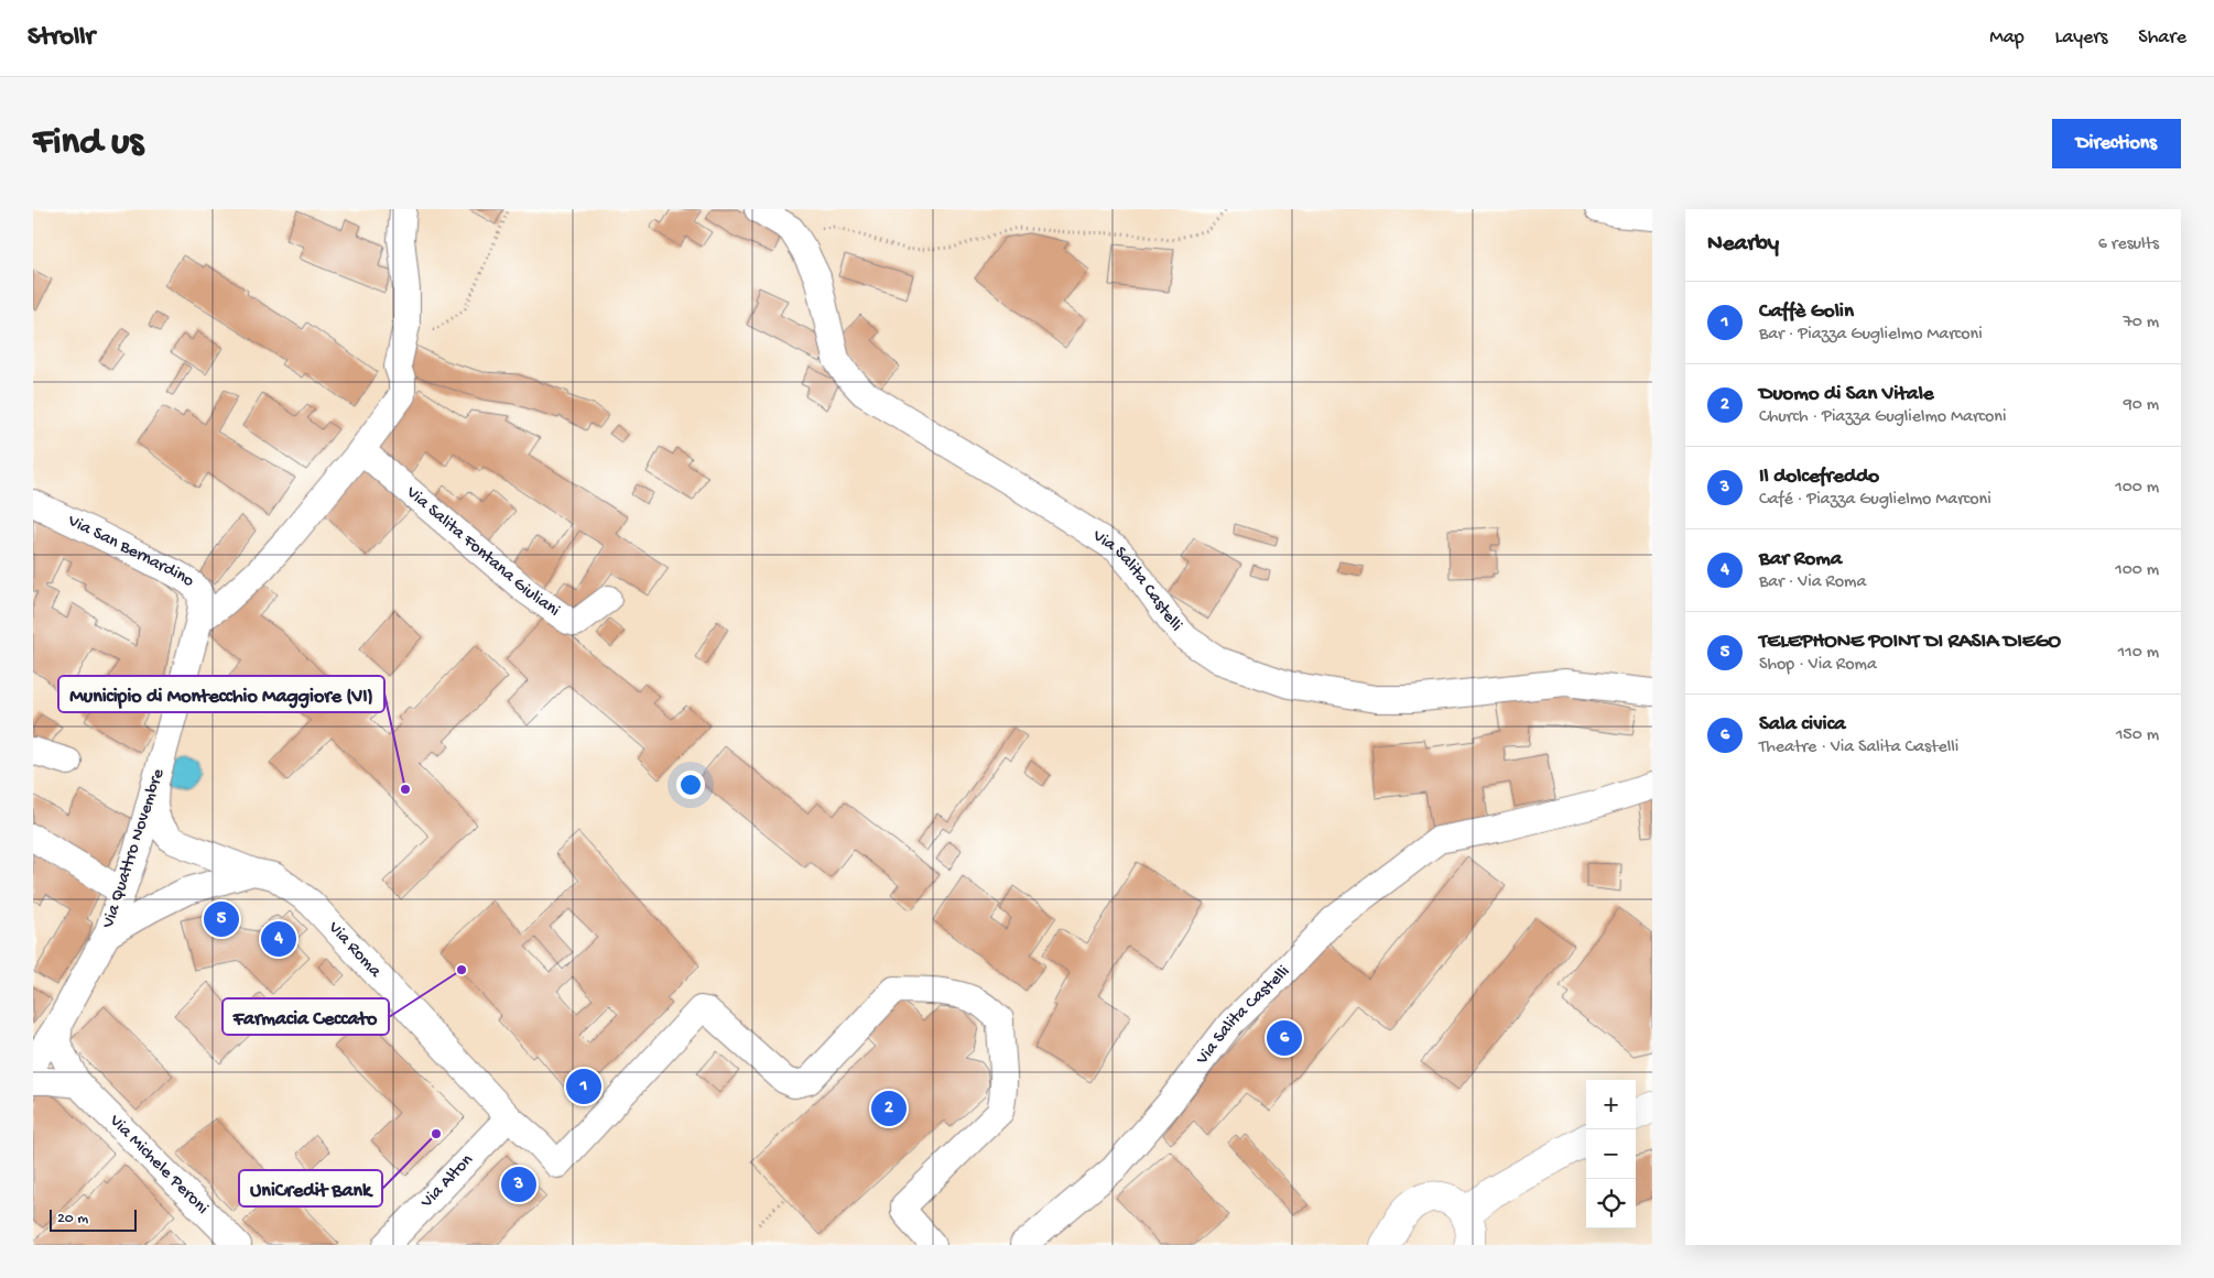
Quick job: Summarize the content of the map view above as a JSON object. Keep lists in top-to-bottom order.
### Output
{
  "streets": {
    "street": [
      "Via Salita Fontana Giuliani",
      "Via San Bernardino",
      "Via Salita Castelli",
      "Via Quattro Novembre",
      "Via Roma",
      "Via Michele Peroni",
      "Via Alton"
    ]
  },
  "crossings": [
    ["Via San Bernardino", "Via Quattro Novembre"],
    ["Via Quattro Novembre", "Via Roma"],
    ["Via Quattro Novembre", "Via Michele Peroni"],
    ["Via Roma", "Via Alton"]
  ],
  "places": ["Municipio di Montecchio Maggiore (VI)", "Farmacia Ceccato", "UniCredit Bank"],
  "scale_bar": "20 m",
  "page": {
    "header": "Strollr",
    "nav": ["Map", "Layers", "Share"],
    "buttons": "Directions",
    "title": "Find us",
    "heading": ["Nearby", "6 results"],
    "list": [
      {
        "mark": "1",
        "name": "Caffè Golin",
        "note": "Bar · Piazza Guglielmo Marconi",
        "value": "70 m"
      },
      {
        "mark": "2",
        "name": "Duomo di San Vitale",
        "note": "Church · Piazza Guglielmo Marconi",
        "value": "90 m"
      },
      {
        "mark": "3",
        "name": "Il dolcefreddo",
        "note": "Café · Piazza Guglielmo Marconi",
        "value": "100 m"
      },
      {
        "mark": "4",
        "name": "Bar Roma",
        "note": "Bar · Via Roma",
        "value": "100 m"
      },
      {
        "mark": "5",
        "name": "TELEPHONE POINT DI RASIA DIEGO",
        "note": "Shop · Via Roma",
        "value": "110 m"
      },
      {
        "mark": "6",
        "name": "Sala civica",
        "note": "Theatre · Via Salita Castelli",
        "value": "150 m"
      }
    ],
    "pins": [
      "5",
      "4",
      "6",
      "1",
      "2",
      "3"
    ],
    "map_buttons": ["+", "−"],
    "scale": "20 m"
  }
}
